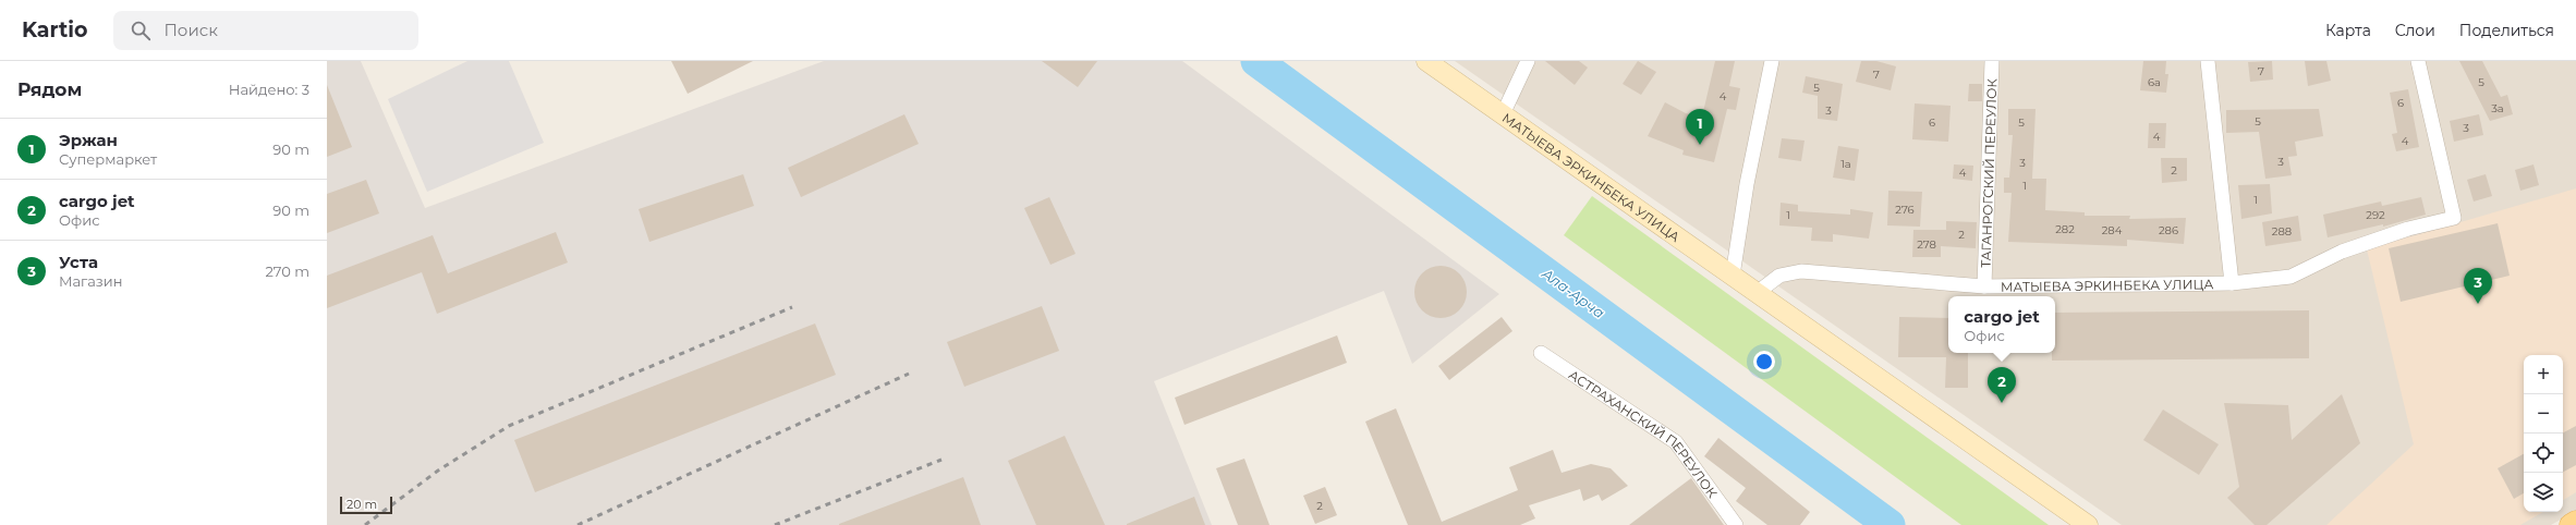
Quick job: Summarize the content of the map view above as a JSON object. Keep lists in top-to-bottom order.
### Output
{
  "streets": {
    "main road": ["МАТЫЕВА ЭРКИНБЕКА УЛИЦА"],
    "street": ["ТАГАНРОГСКИЙ ПЕРЕУЛОК", "АСТРАХАНСКИЙ ПЕРЕУЛОК"]
  },
  "crossings": [
    ["ТАГАНРОГСКИЙ ПЕРЕУЛОК", "МАТЫЕВА ЭРКИНБЕКА УЛИЦА"]
  ],
  "water": ["Ала-Арча"],
  "house_numbers": [
    "7",
    "7",
    "6a",
    "5",
    "5",
    "4",
    "6",
    "3a",
    "3",
    "5",
    "6",
    "5",
    "3",
    "4",
    "4",
    "3",
    "3",
    "1a",
    "2",
    "4",
    "1",
    "1",
    "276",
    "1",
    "292",
    "282",
    "284",
    "286",
    "288",
    "2",
    "278",
    "2"
  ],
  "scale_bar": "20 m",
  "page": {
    "header": "Kartio",
    "search": "Поиск",
    "nav": ["Карта", "Слои", "Поделиться"],
    "heading": ["Рядом", "Найдено: 3"],
    "pins": ["1", "3", "2"],
    "list": [
      {
        "mark": "1",
        "name": "Эржан",
        "note": "Супермаркет",
        "value": "90 m"
      },
      {
        "mark": "2",
        "name": "cargo jet",
        "note": "Офис",
        "value": "90 m"
      },
      {
        "mark": "3",
        "name": "Уста",
        "note": "Магазин",
        "value": "270 m"
      }
    ],
    "popup": ["cargo jet", "Офис"],
    "map_buttons": ["+", "−"],
    "scale": "20 m"
  }
}
